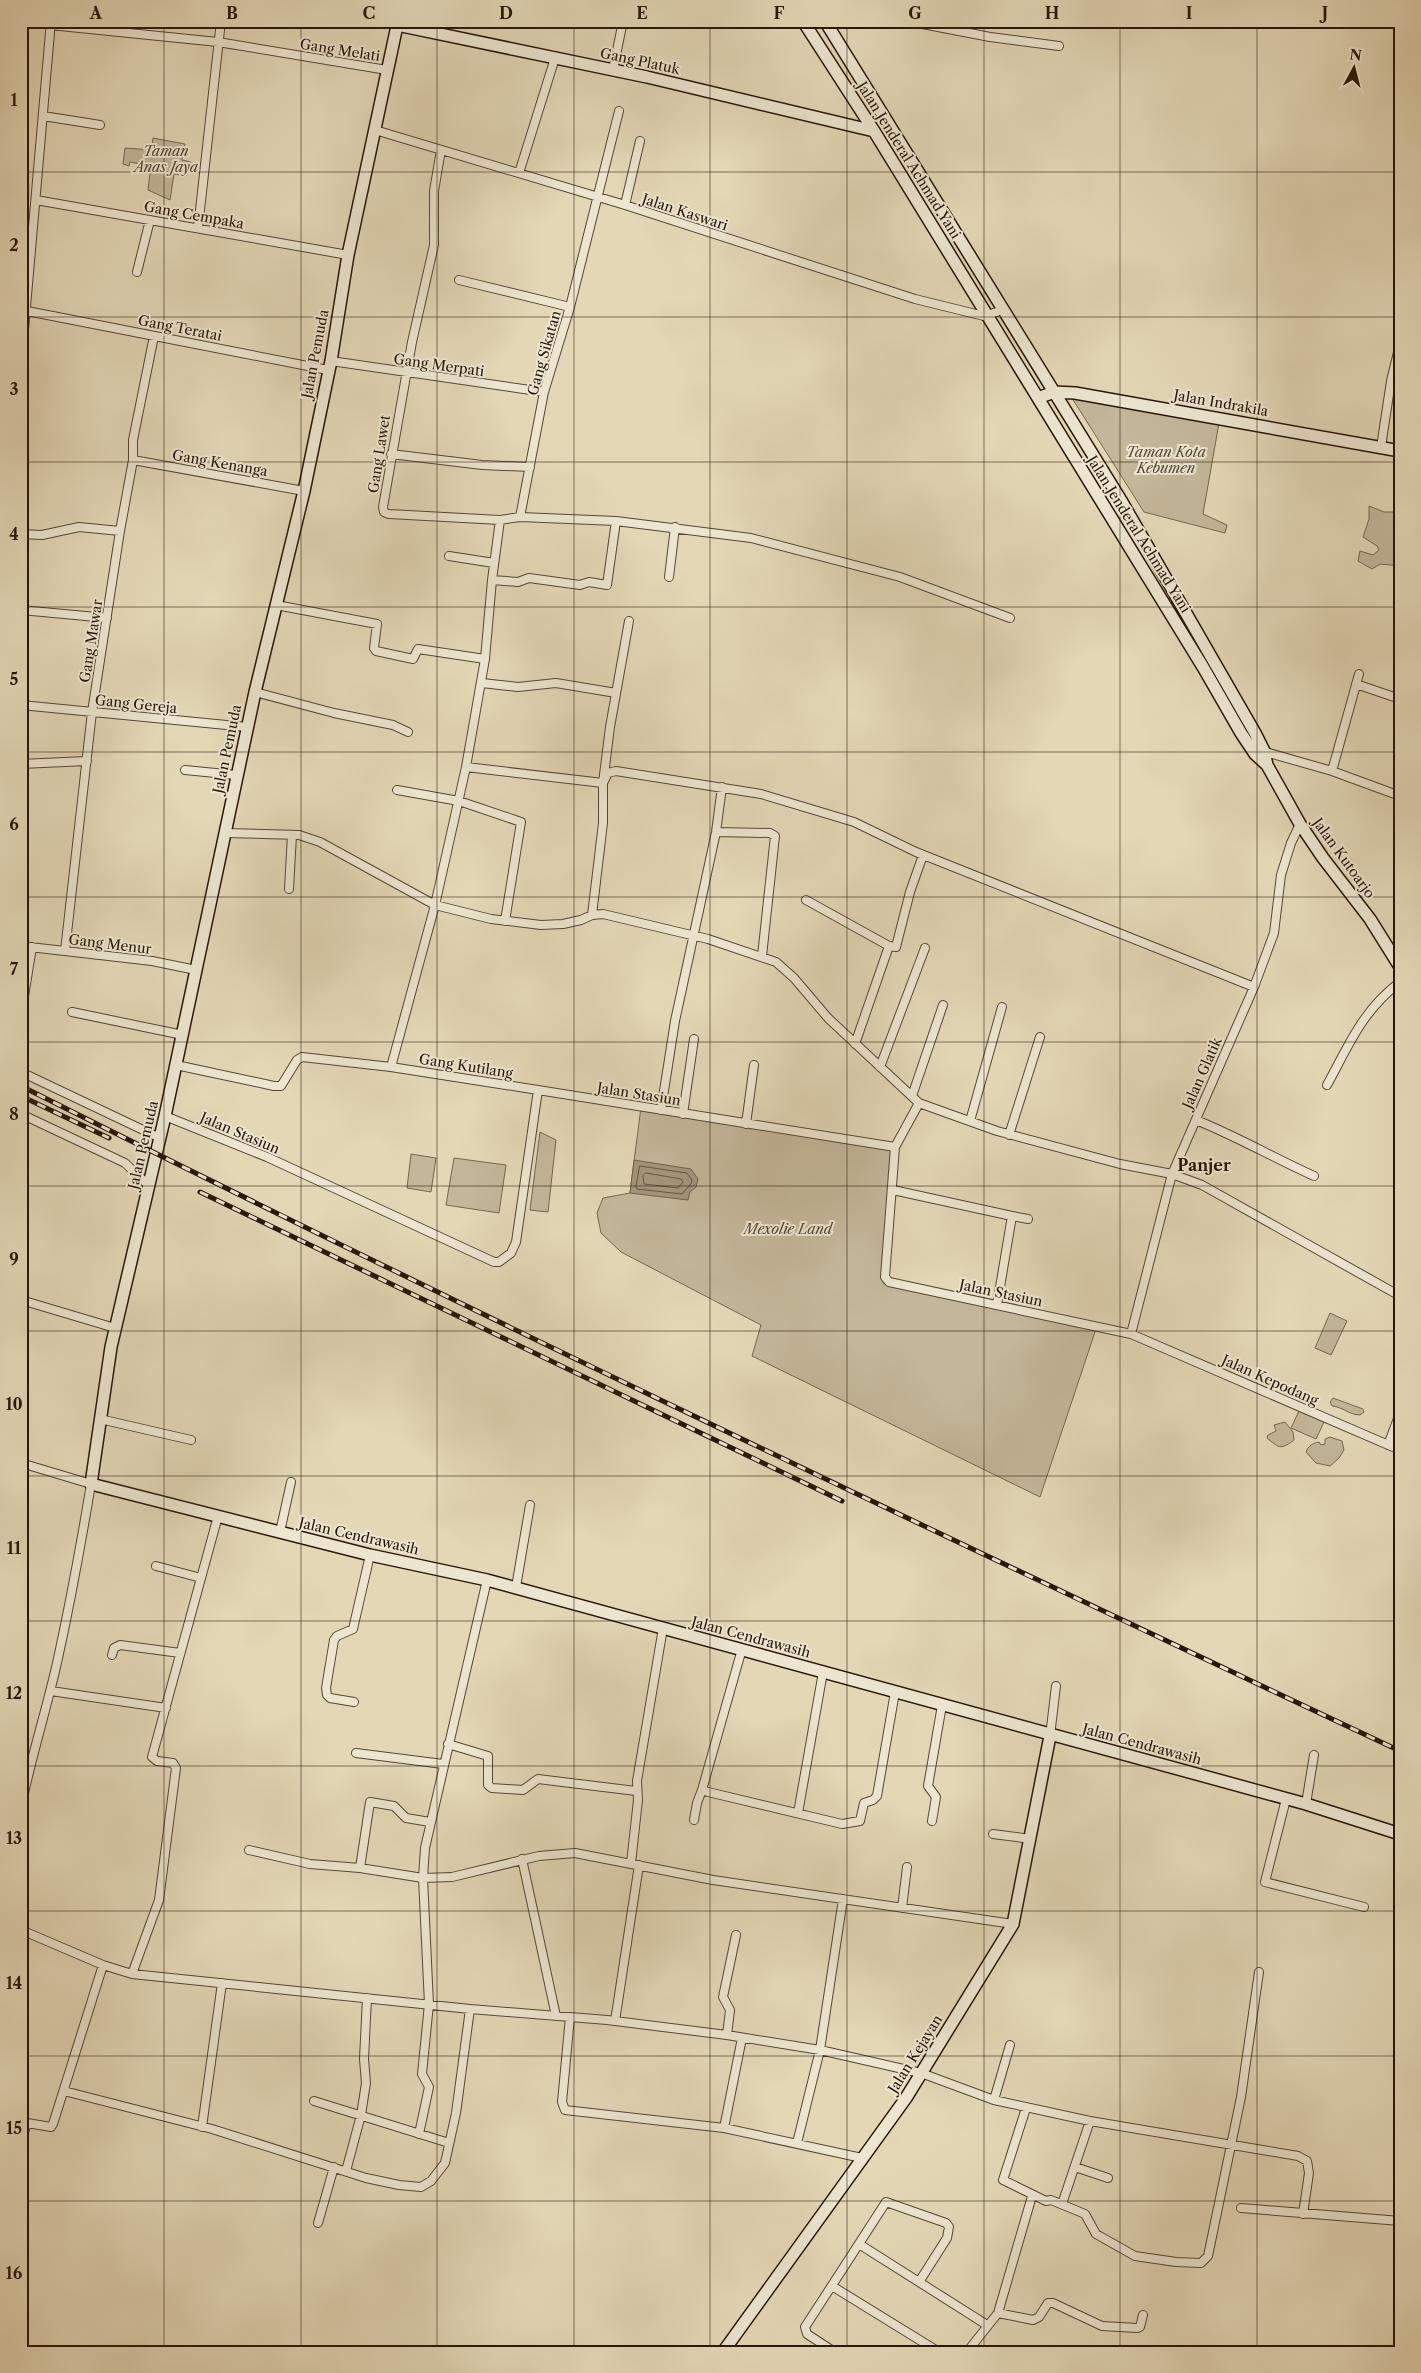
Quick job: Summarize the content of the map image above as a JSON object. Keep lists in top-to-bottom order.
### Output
{
  "streets": {
    "main road": [
      "Gang Platuk",
      "Jalan Jenderal Achmad Yani",
      "Jalan Pemuda",
      "Jalan Indrakila",
      "Jalan Kutoarjo",
      "Jalan Cendrawasih",
      "Jalan Kejayan"
    ],
    "street": [
      "Gang Melati",
      "Jalan Kaswari",
      "Gang Cempaka",
      "Gang Teratai",
      "Gang Sikatan",
      "Gang Merpati",
      "Gang Lawet",
      "Gang Kenanga",
      "Gang Mawar",
      "Gang Gereja",
      "Gang Menur",
      "Gang Kutilang",
      "Jalan Glatik",
      "Jalan Stasiun",
      "Jalan Kepodang"
    ]
  },
  "crossings": [
    ["Gang Melati", "Jalan Pemuda"],
    ["Gang Platuk", "Jalan Jenderal Achmad Yani"],
    ["Gang Platuk", "Jalan Pemuda"],
    ["Jalan Jenderal Achmad Yani", "Jalan Kaswari"],
    ["Jalan Jenderal Achmad Yani", "Jalan Indrakila"],
    ["Jalan Jenderal Achmad Yani", "Jalan Kutoarjo"],
    ["Jalan Kaswari", "Gang Sikatan"],
    ["Jalan Kaswari", "Jalan Pemuda"],
    ["Jalan Kaswari", "Gang Lawet"],
    ["Gang Cempaka", "Jalan Pemuda"],
    ["Gang Teratai", "Jalan Pemuda"],
    ["Gang Teratai", "Gang Merpati"],
    ["Gang Teratai", "Gang Mawar"],
    ["Gang Sikatan", "Gang Merpati"],
    ["Jalan Pemuda", "Gang Merpati"],
    ["Jalan Pemuda", "Gang Kenanga"],
    ["Jalan Pemuda", "Gang Gereja"],
    ["Jalan Pemuda", "Gang Menur"],
    ["Jalan Pemuda", "Gang Kutilang"],
    ["Jalan Pemuda", "Jalan Stasiun"],
    ["Jalan Pemuda", "Jalan Cendrawasih"],
    ["Gang Merpati", "Gang Lawet"],
    ["Gang Kenanga", "Gang Mawar"],
    ["Gang Mawar", "Gang Gereja"],
    ["Gang Mawar", "Gang Menur"],
    ["Jalan Kutoarjo", "Jalan Glatik"],
    ["Gang Kutilang", "Jalan Stasiun"],
    ["Jalan Glatik", "Jalan Stasiun"],
    ["Jalan Glatik", "Jalan Kepodang"],
    ["Jalan Stasiun", "Jalan Kepodang"],
    ["Jalan Cendrawasih", "Jalan Kejayan"]
  ],
  "districts": ["Panjer"],
  "parks": ["Taman Anas Jaya", "Taman Kota Kebumen", "Mexolie Land"],
  "north": "top",
  "grid": {
    "columns": [
      "A",
      "B",
      "C",
      "D",
      "E",
      "F",
      "G",
      "H",
      "I",
      "J"
    ],
    "rows": [
      "1",
      "2",
      "3",
      "4",
      "5",
      "6",
      "7",
      "8",
      "9",
      "10",
      "11",
      "12",
      "13",
      "14",
      "15",
      "16"
    ]
  }
}
